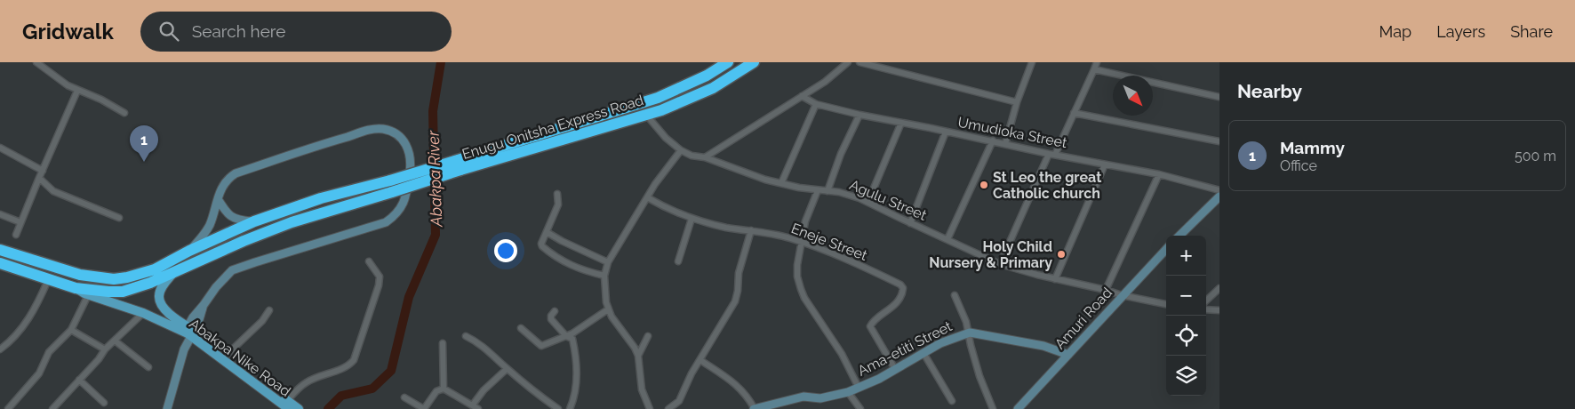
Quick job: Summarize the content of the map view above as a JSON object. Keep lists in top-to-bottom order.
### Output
{
  "streets": {
    "highway": ["Enugu Onitsha Express Road"],
    "main road": ["Abakpa Nike Road"],
    "street": [
      "Umudioka Street",
      "Agulu Street",
      "Eneje Street",
      "Amuri Road",
      "Ama-etiti Street"
    ]
  },
  "crossings": [
    ["Enugu Onitsha Express Road", "Agulu Street"],
    ["Enugu Onitsha Express Road", "Abakpa Nike Road"],
    ["Agulu Street", "Amuri Road"],
    ["Eneje Street", "Ama-etiti Street"],
    ["Amuri Road", "Ama-etiti Street"]
  ],
  "water": ["Abakpa River"],
  "places": ["St Leo the great Catholic church", "Holy Child Nursery & Primary"],
  "north": "bottom right",
  "page": {
    "header": "Gridwalk",
    "search": "Search here",
    "nav": ["Map", "Layers", "Share"],
    "heading": "Nearby",
    "list": [
      {
        "mark": "1",
        "name": "Mammy",
        "note": "Office",
        "value": "500 m"
      }
    ],
    "pins": "1",
    "map_buttons": ["+", "−"]
  }
}
